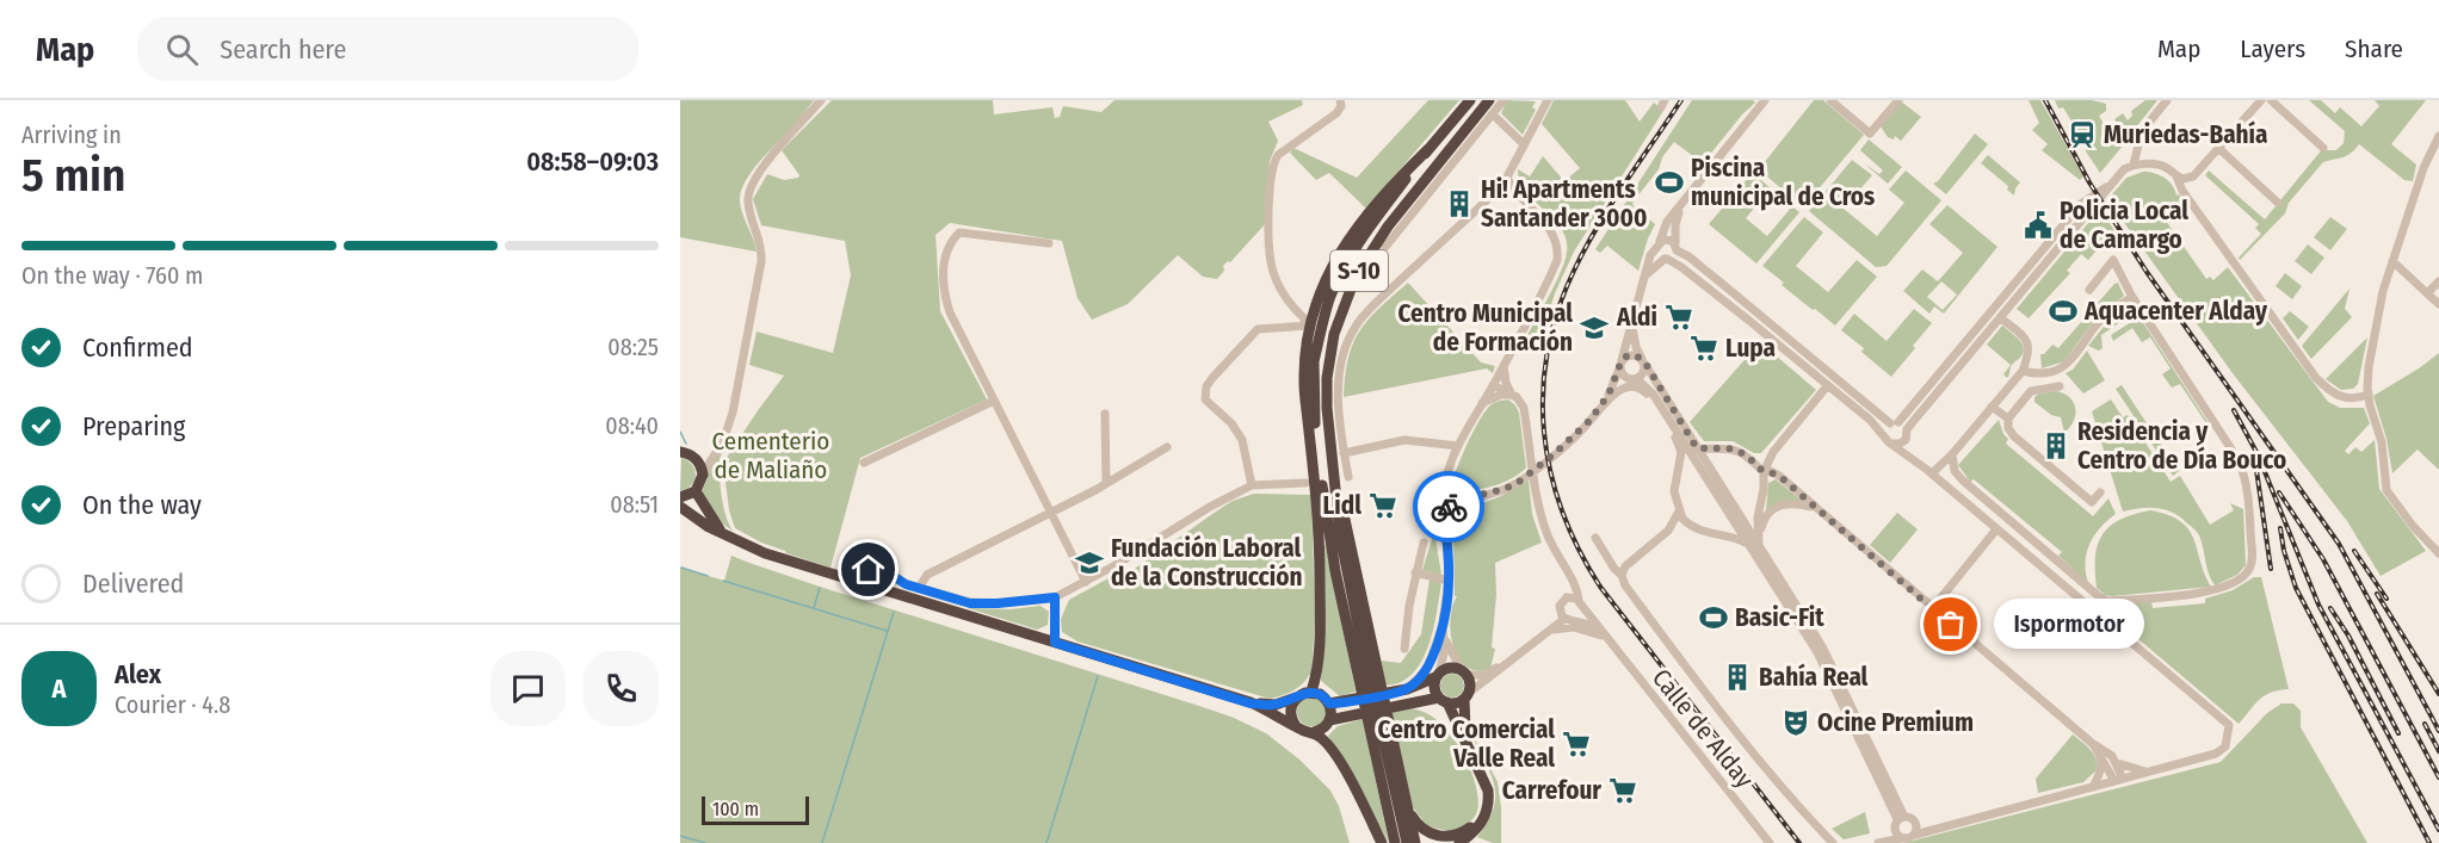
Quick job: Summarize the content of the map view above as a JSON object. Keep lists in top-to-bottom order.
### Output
{
  "streets": {
    "highway": ["S-10"],
    "street": ["Calle de Alday"]
  },
  "parks": ["Cementerio de Maliaño"],
  "places": {
    "station": ["Muriedas-Bahía"],
    "sports": ["Piscina municipal de Cros", "Aquacenter Alday", "Basic-Fit"],
    "building": ["Hi! Apartments Santander 3000", "Residencia y Centro de Día Bouco", "Bahía Real"],
    "public building": ["Policia Local de Camargo"],
    "supermarket": [
      "Aldi",
      "Lupa",
      "Lidl",
      "Centro Comercial Valle Real",
      "Carrefour"
    ],
    "school or university": ["Centro Municipal de Formación", "Fundación Laboral de la Construcción"],
    "other": ["Ispormotor"],
    "theatre": ["Ocine Premium"]
  },
  "scale_bar": "100 m",
  "page": {
    "header": "Map",
    "search": "Search here",
    "nav": ["Map", "Layers", "Share"],
    "heading": ["5 min", "Arriving in", "08:58–09:03"],
    "panel": ["Alex", "Courier · 4.8"],
    "bar": "On the way · 760 m",
    "list": [
      ["Confirmed", "08:25"],
      ["Preparing", "08:40"],
      ["On the way", "08:51"],
      "Delivered"
    ],
    "bubble": "Ispormotor",
    "round": "A",
    "scale": "100 m"
  }
}
